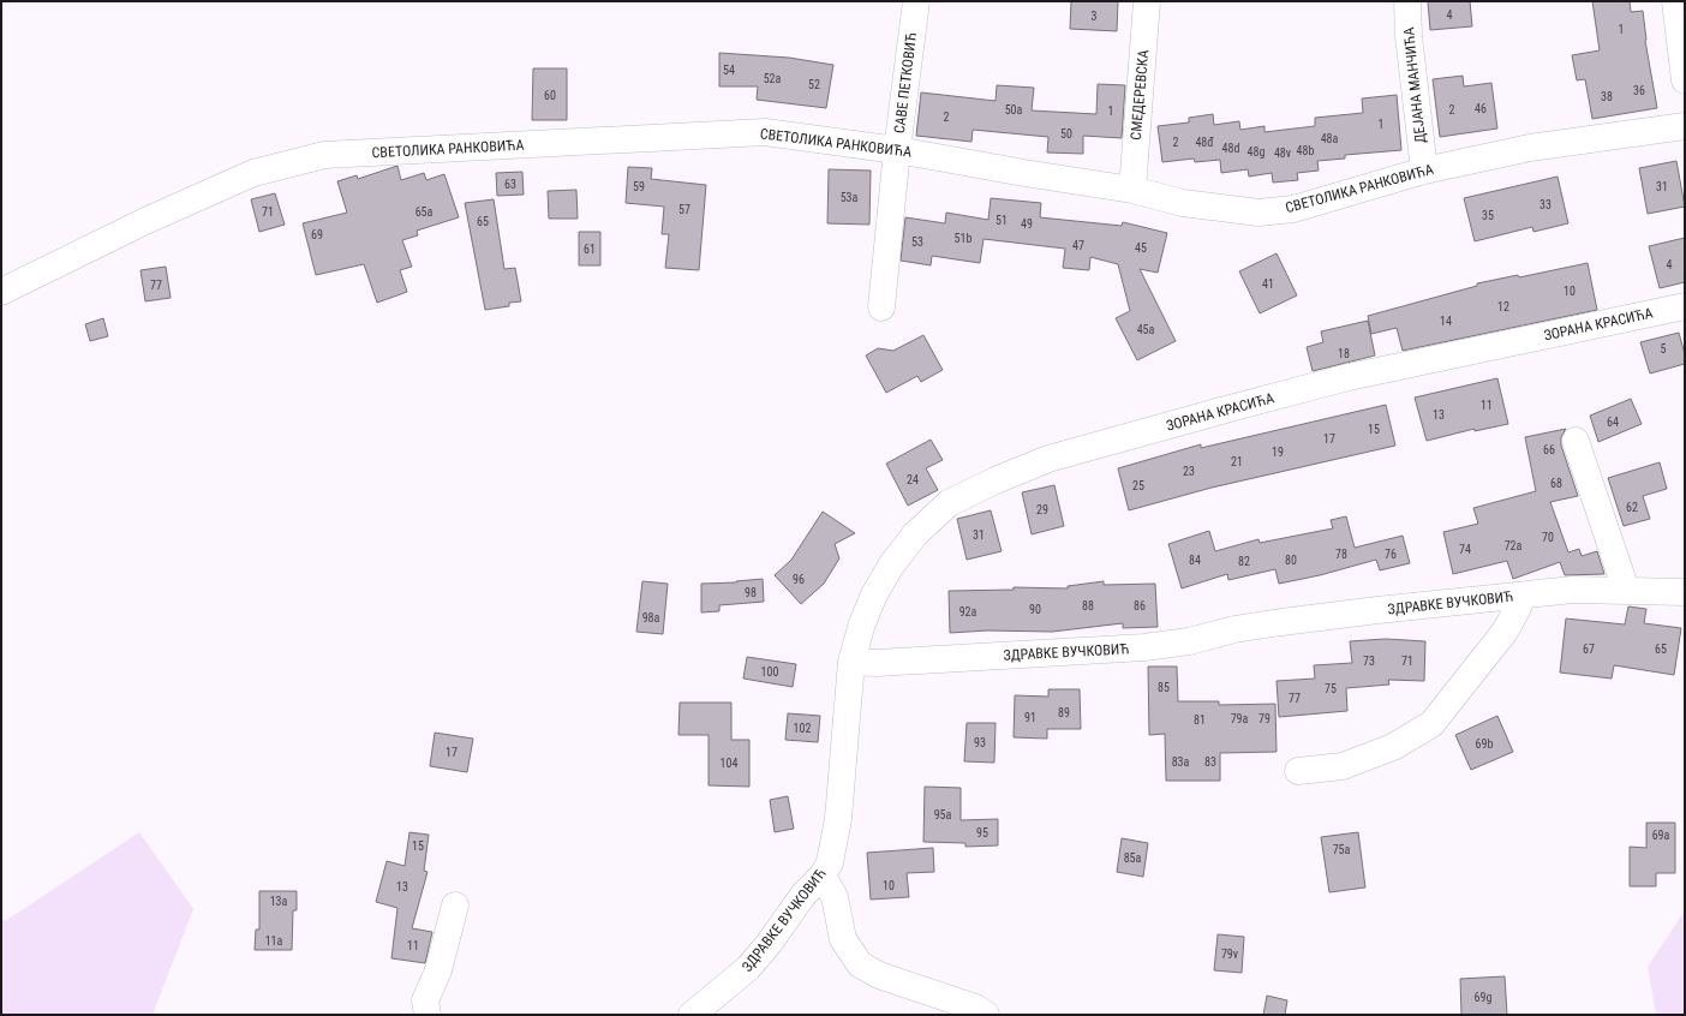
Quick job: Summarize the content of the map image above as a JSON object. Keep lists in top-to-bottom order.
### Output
{
  "streets": {
    "street": [
      "САВЕ ПЕТКОВИЋ",
      "ДЕЈАНА МАНЧИЋА",
      "СМЕДЕРЕВСКА",
      "СВЕТОЛИКА РАНКОВИЋА",
      "ЗОРАНА КРАСИЋА",
      "ЗДРАВКЕ ВУЧКОВИЋ"
    ]
  },
  "crossings": [
    ["САВЕ ПЕТКОВИЋ", "СВЕТОЛИКА РАНКОВИЋА"],
    ["ДЕЈАНА МАНЧИЋА", "СВЕТОЛИКА РАНКОВИЋА"],
    ["СМЕДЕРЕВСКА", "СВЕТОЛИКА РАНКОВИЋА"],
    ["ЗОРАНА КРАСИЋА", "ЗДРАВКЕ ВУЧКОВИЋ"]
  ],
  "house_numbers": [
    "4",
    "3",
    "1",
    "54",
    "52a",
    "52",
    "36",
    "60",
    "38",
    "46",
    "50a",
    "2",
    "1",
    "2",
    "1",
    "50",
    "48a",
    "2",
    "48đ",
    "48d",
    "48b",
    "48g",
    "48v",
    "63",
    "59",
    "31",
    "53a",
    "33",
    "57",
    "71",
    "65a",
    "35",
    "51",
    "65",
    "49",
    "69",
    "51b",
    "53",
    "47",
    "45",
    "61",
    "4",
    "41",
    "77",
    "10",
    "12",
    "14",
    "45a",
    "5",
    "18",
    "11",
    "13",
    "64",
    "15",
    "17",
    "66",
    "19",
    "21",
    "23",
    "24",
    "68",
    "25",
    "62",
    "29",
    "31",
    "70",
    "72a",
    "74",
    "78",
    "76",
    "84",
    "80",
    "82",
    "96",
    "98",
    "88",
    "86",
    "90",
    "92a",
    "98a",
    "67",
    "65",
    "73",
    "71",
    "100",
    "85",
    "75",
    "77",
    "89",
    "91",
    "79a",
    "79",
    "81",
    "102",
    "93",
    "69b",
    "17",
    "83a",
    "83",
    "104",
    "95a",
    "95",
    "69a",
    "15",
    "75a",
    "85a",
    "10",
    "13",
    "13a",
    "11a",
    "11",
    "79v",
    "69g"
  ]
}
